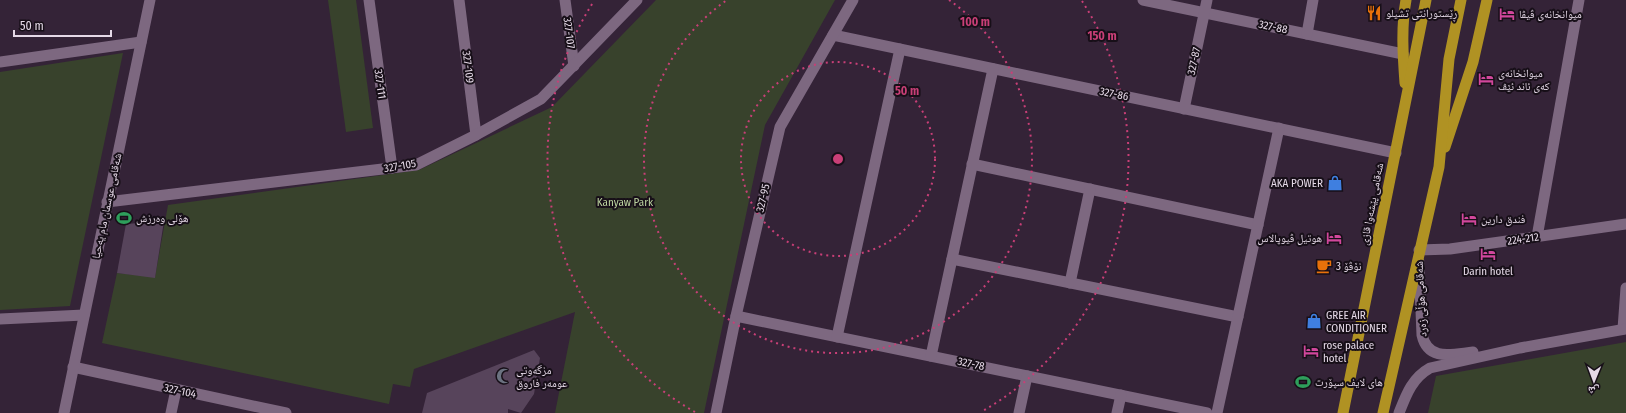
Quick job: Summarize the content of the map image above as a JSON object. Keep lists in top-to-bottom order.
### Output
{
  "streets": {
    "highway": ["شەقامی پێشەوا قازی"],
    "street": [
      "327-88",
      "327-107",
      "327-87",
      "327-109",
      "327-111",
      "327-86",
      "327-105",
      "327-95",
      "شەقامی عوسمان مام یەحیا",
      "224-212",
      "شەقامی هۆڵی زەرد",
      "327-78",
      "327-104"
    ]
  },
  "crossings": [
    ["327-88", "327-87"],
    ["327-107", "327-105"],
    ["327-87", "327-86"],
    ["327-109", "327-105"],
    ["327-111", "327-105"],
    ["327-86", "327-95"],
    ["327-86", "شەقامی پێشەوا قازی"],
    ["327-105", "شەقامی عوسمان مام یەحیا"],
    ["327-95", "327-78"],
    ["شەقامی عوسمان مام یەحیا", "327-104"],
    ["224-212", "شەقامی هۆڵی زەرد"]
  ],
  "parks": ["Kanyaw Park"],
  "places": {
    "restaurant": ["ڕێستورانتی تشیلو"],
    "hotel": [
      "میوانخانەی ڤیڤا",
      "میوانخانەی کەی ئاند ئێڤ",
      "فندق دارين",
      "هوتیل ڤیوپالاس",
      "Darin hotel",
      "rose palace hotel"
    ],
    "shop": ["AKA POWER", "GREE AIR CONDITIONER"],
    "sports": ["هۆلی وەرزش", "های لایف سپۆرت"],
    "cafe": ["نۆڤۆ 3"],
    "mosque": ["مزگەوتی عومەر فاروق"]
  },
  "scale_bar": "50 m",
  "north": "bottom",
  "rings": ["100 m", "150 m", "50 m"]
}
